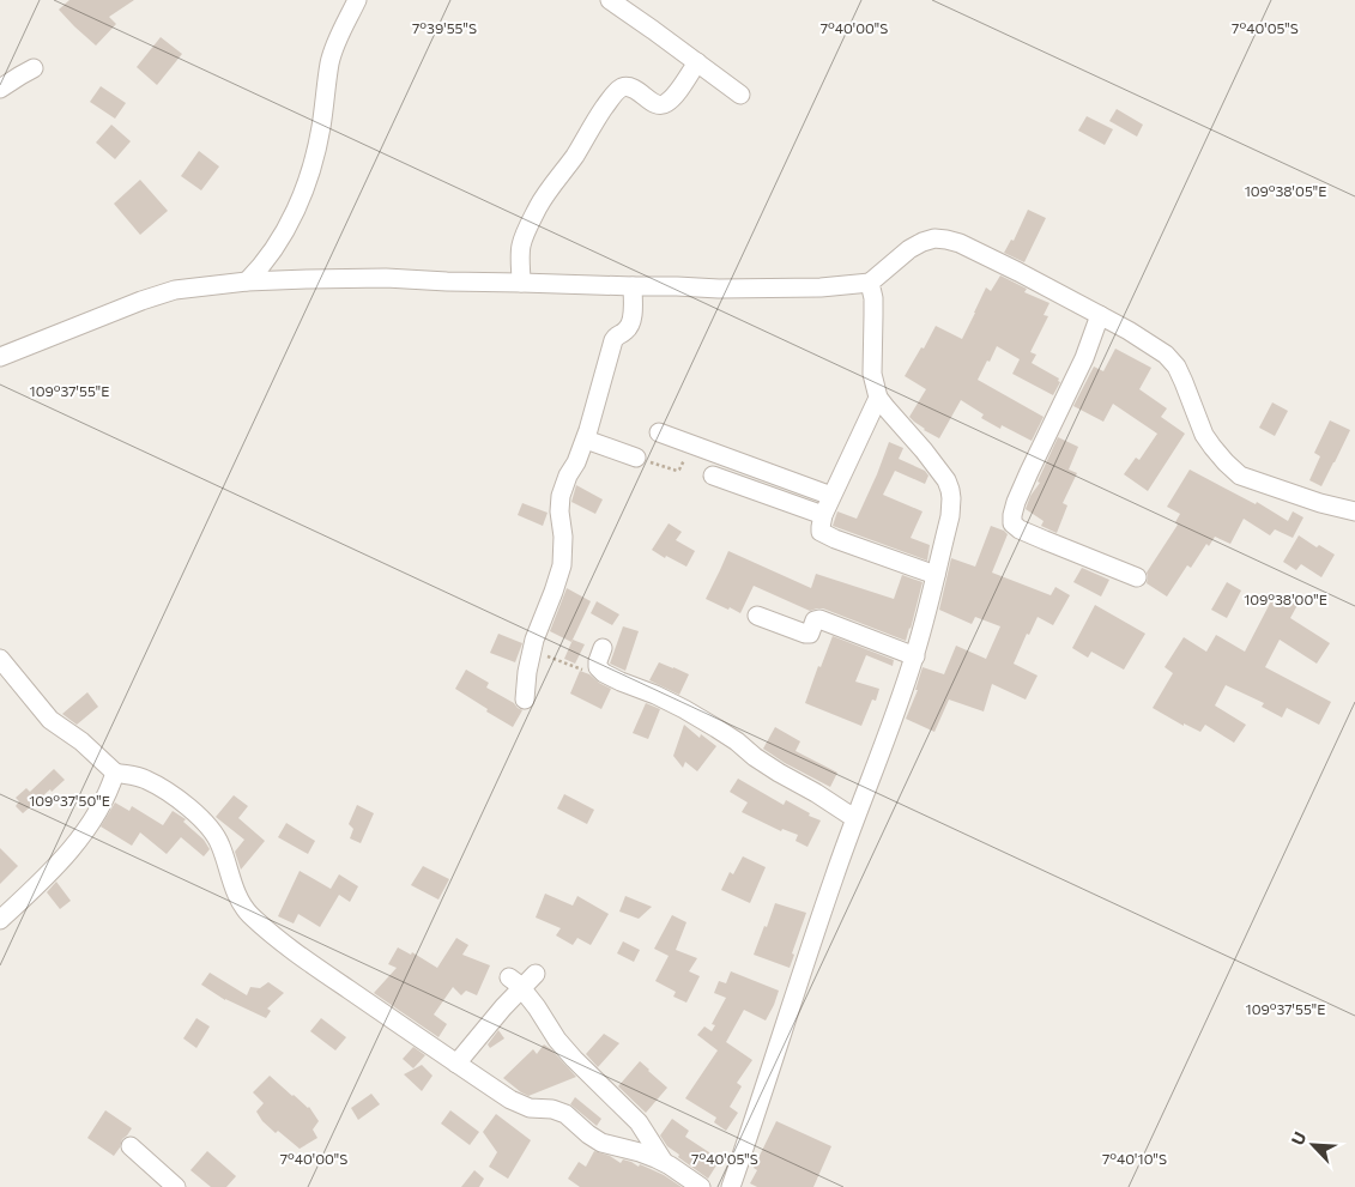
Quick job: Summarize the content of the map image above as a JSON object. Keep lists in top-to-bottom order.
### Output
{
  "north": "top left",
  "coordinates": [
    "7°39'55\"S",
    "7°40'00\"S",
    "7°40'05\"S",
    "109°38'05\"E",
    "109°37'55\"E",
    "109°38'00\"E",
    "109°37'50\"E",
    "7°40'10\"S"
  ]
}
